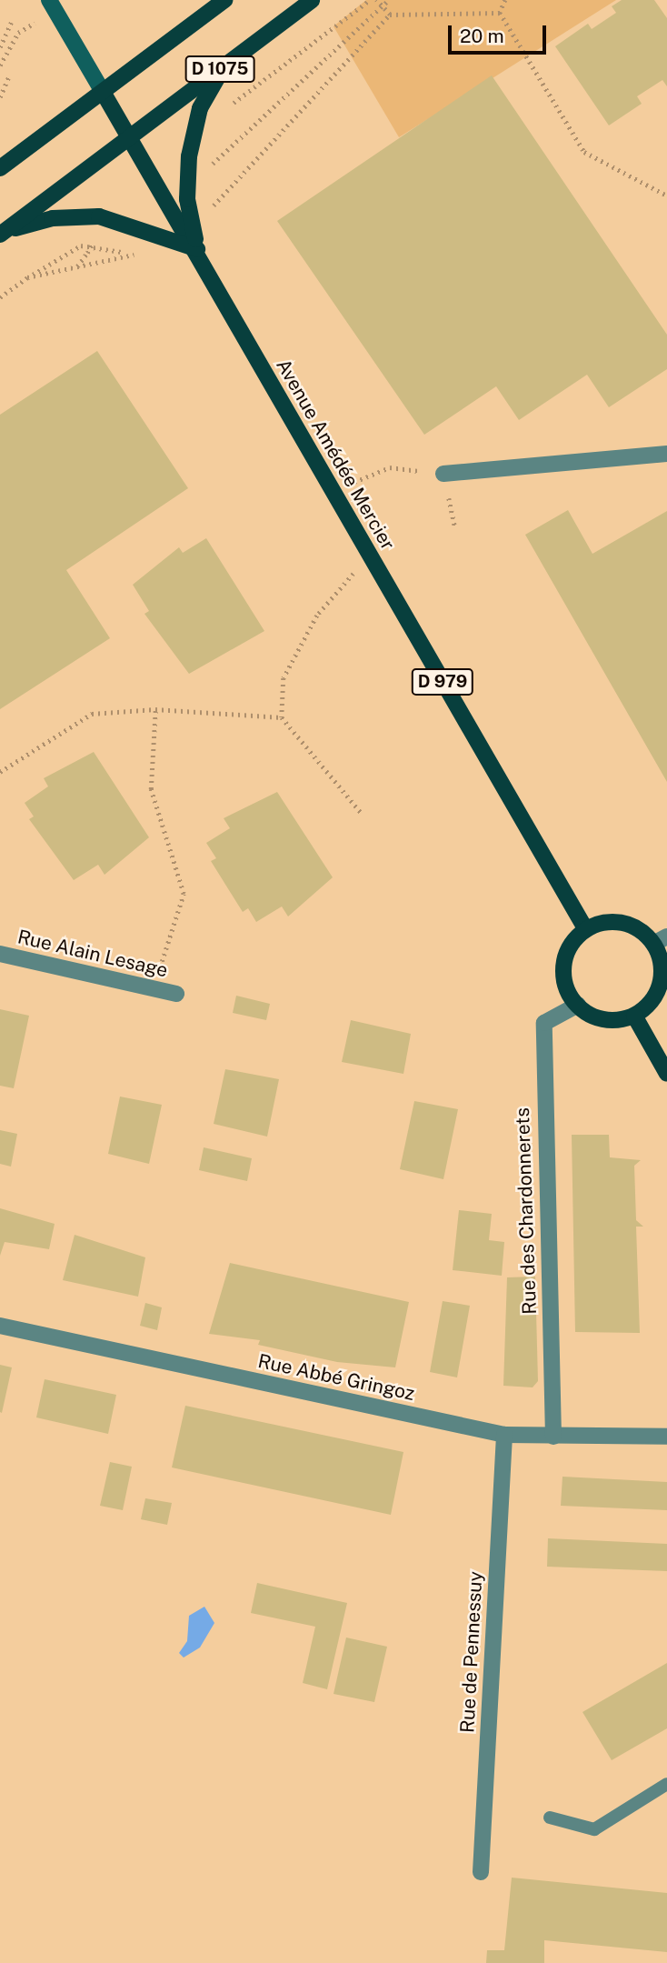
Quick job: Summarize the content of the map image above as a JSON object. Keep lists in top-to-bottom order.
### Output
{
  "streets": {
    "main road": ["D 1075", "Avenue Amédée Mercier", "D 979"],
    "street": [
      "Rue Alain Lesage",
      "Rue des Chardonnerets",
      "Rue Abbé Gringoz",
      "Rue de Pennessuy"
    ]
  },
  "crossings": [
    ["D 1075", "Avenue Amédée Mercier"],
    ["Avenue Amédée Mercier", "Rue des Chardonnerets"],
    ["Rue des Chardonnerets", "Rue Abbé Gringoz"],
    ["Rue Abbé Gringoz", "Rue de Pennessuy"]
  ],
  "scale_bar": "20 m"
}
